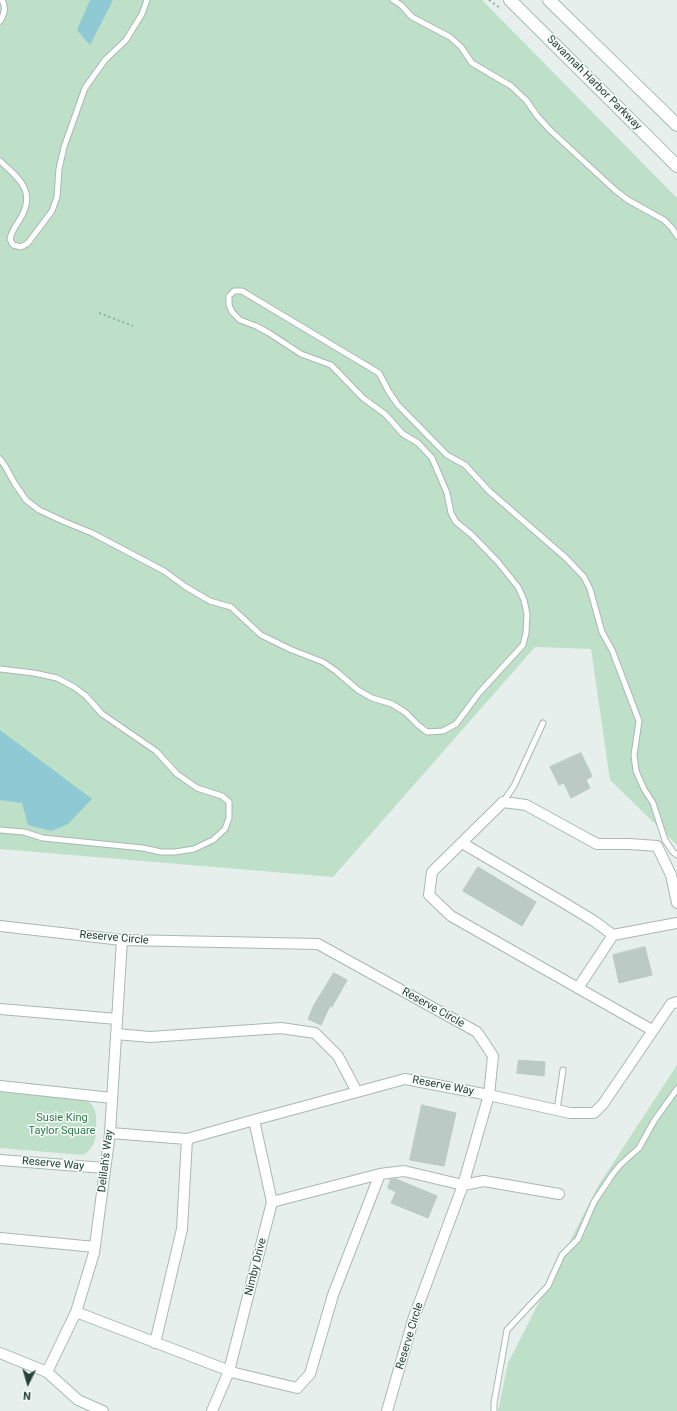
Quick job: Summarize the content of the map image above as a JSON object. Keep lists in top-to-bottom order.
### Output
{
  "streets": {
    "street": [
      "Savannah Harbor Parkway",
      "Reserve Circle",
      "Reserve Way",
      "Delilah's Way",
      "Nimby Drive"
    ]
  },
  "crossings": [
    ["Reserve Circle", "Reserve Way"],
    ["Reserve Circle", "Delilah's Way"],
    ["Reserve Way", "Delilah's Way"],
    ["Reserve Way", "Nimby Drive"]
  ],
  "parks": ["Susie King Taylor Square"],
  "north": "bottom"
}
